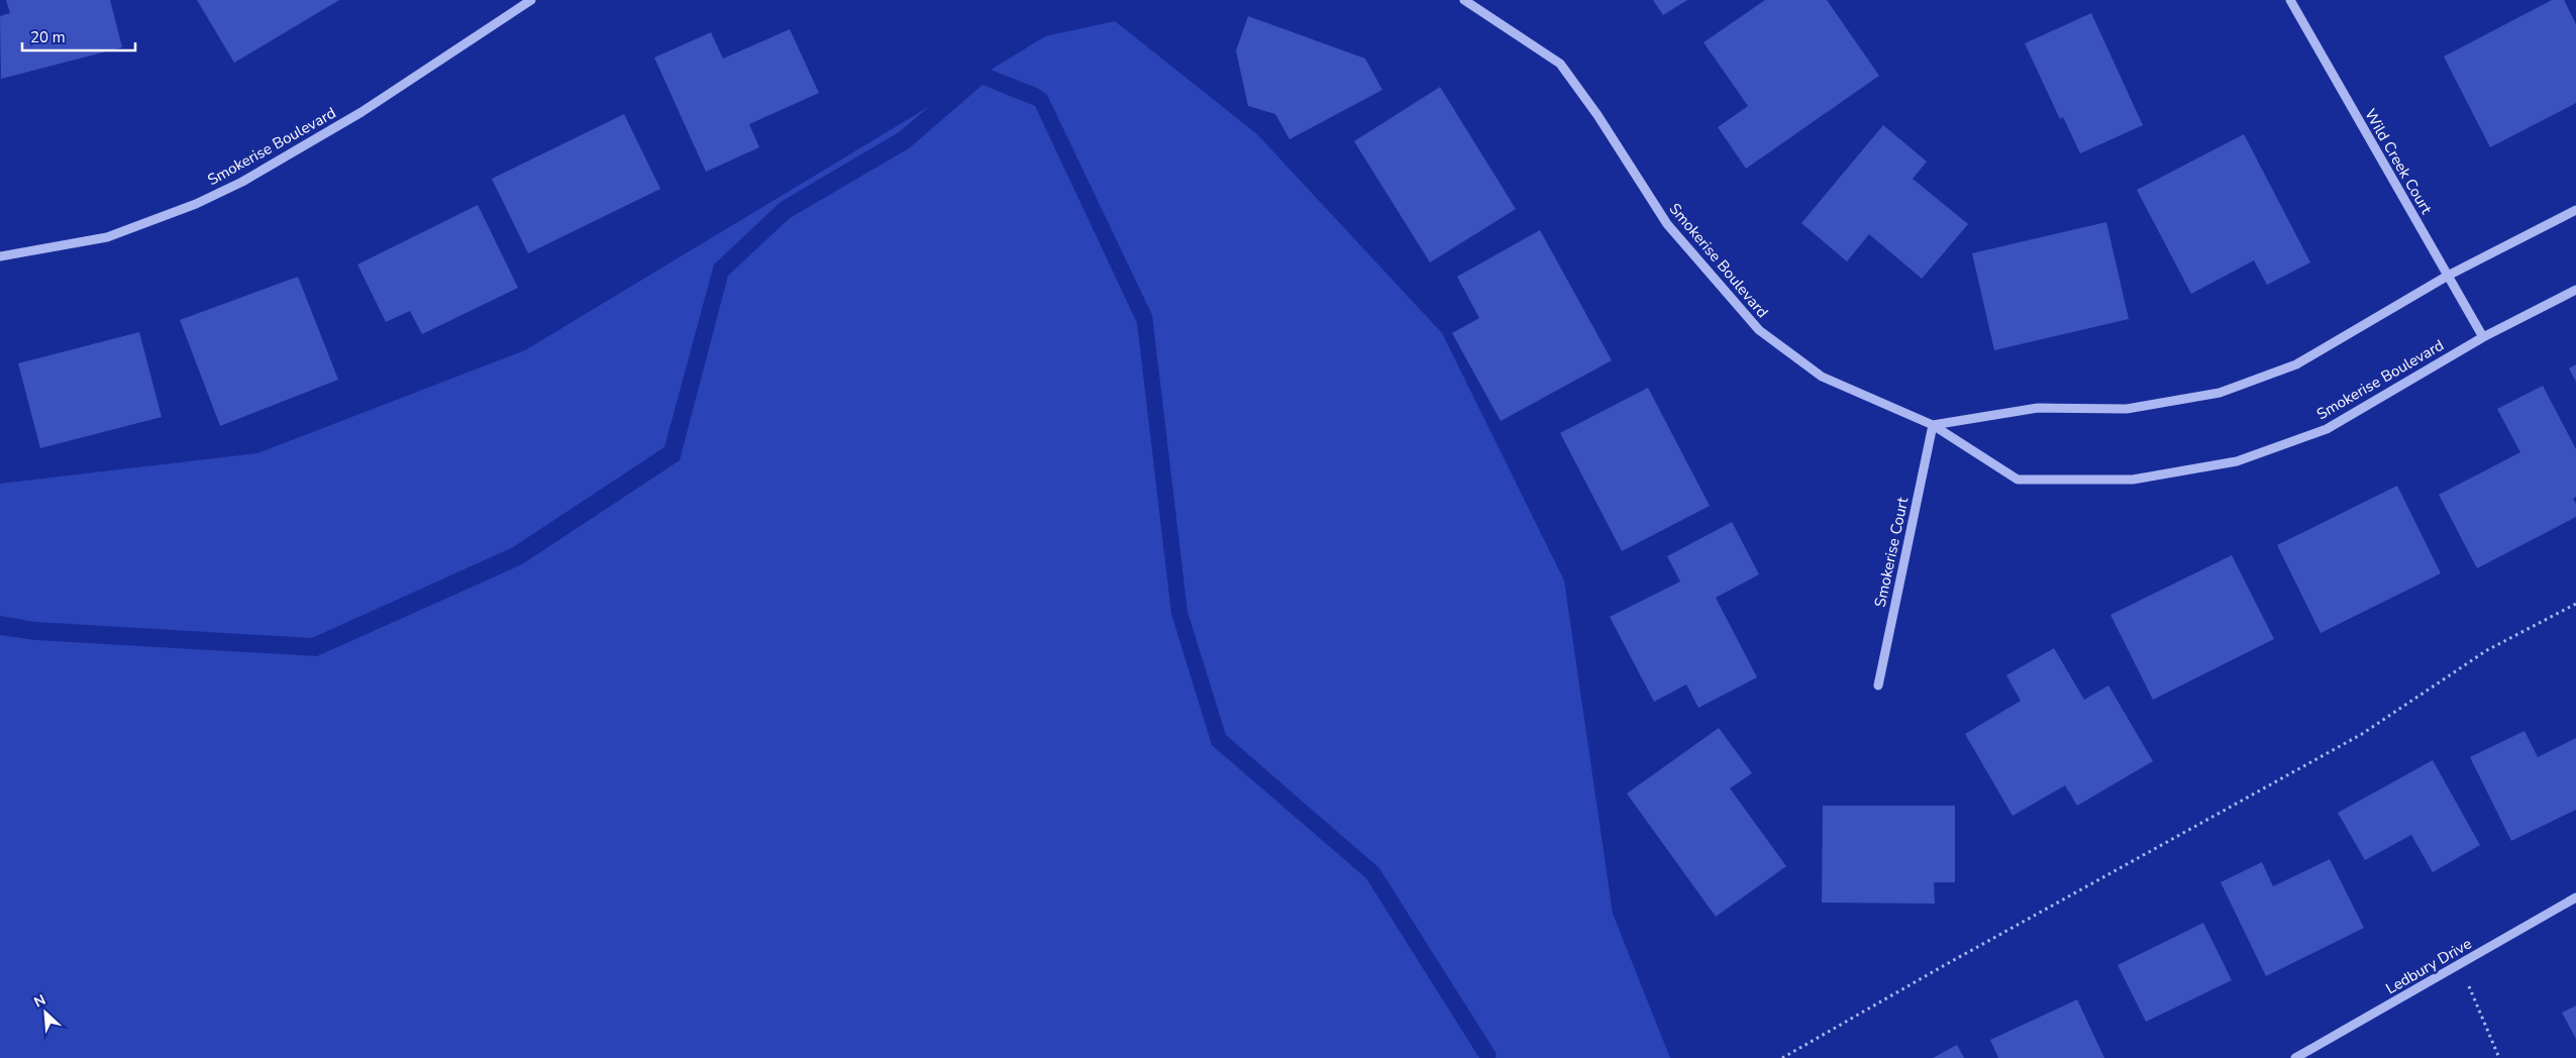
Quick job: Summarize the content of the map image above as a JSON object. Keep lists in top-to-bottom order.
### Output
{
  "streets": {
    "street": [
      "Smokerise Boulevard",
      "Wild Creek Court",
      "Smokerise Court",
      "Ledbury Drive"
    ]
  },
  "crossings": [
    ["Smokerise Boulevard", "Wild Creek Court"],
    ["Smokerise Boulevard", "Smokerise Court"]
  ],
  "scale_bar": "20 m",
  "north": "top left"
}
